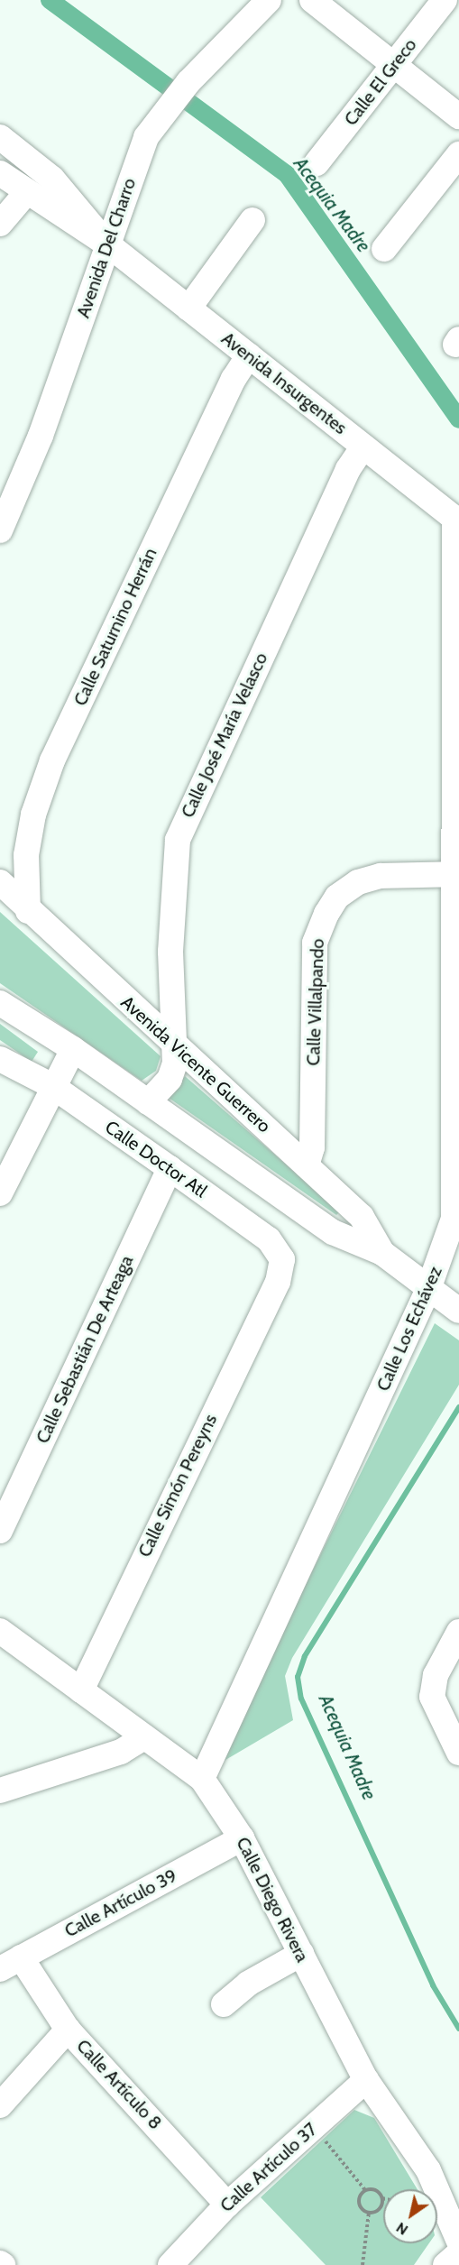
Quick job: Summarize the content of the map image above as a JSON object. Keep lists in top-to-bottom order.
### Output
{
  "streets": {
    "street": [
      "Calle El Greco",
      "Avenida Del Charro",
      "Avenida Insurgentes",
      "Calle Saturnino Herrán",
      "Calle José María Velasco",
      "Calle Villalpando",
      "Avenida Vicente Guerrero",
      "Calle Doctor Atl",
      "Calle Los Echávez",
      "Calle Sebastián De Arteaga",
      "Calle Simón Pereyns",
      "Calle Diego Rivera",
      "Calle Artículo 39",
      "Calle Artículo 8",
      "Calle Artículo 37"
    ]
  },
  "crossings": [
    ["Avenida Del Charro", "Avenida Insurgentes"],
    ["Avenida Insurgentes", "Calle Saturnino Herrán"],
    ["Avenida Insurgentes", "Calle José María Velasco"],
    ["Avenida Insurgentes", "Calle Los Echávez"],
    ["Calle Saturnino Herrán", "Avenida Vicente Guerrero"],
    ["Calle José María Velasco", "Avenida Vicente Guerrero"],
    ["Calle Villalpando", "Avenida Vicente Guerrero"],
    ["Calle Villalpando", "Calle Los Echávez"],
    ["Avenida Vicente Guerrero", "Calle Los Echávez"],
    ["Calle Doctor Atl", "Calle Sebastián De Arteaga"],
    ["Calle Doctor Atl", "Calle Simón Pereyns"],
    ["Calle Los Echávez", "Calle Diego Rivera"],
    ["Calle Simón Pereyns", "Calle Diego Rivera"],
    ["Calle Diego Rivera", "Calle Artículo 39"],
    ["Calle Diego Rivera", "Calle Artículo 37"],
    ["Calle Artículo 39", "Calle Artículo 8"],
    ["Calle Artículo 8", "Calle Artículo 37"]
  ],
  "water": ["Acequia Madre"],
  "north": "bottom left"
}
